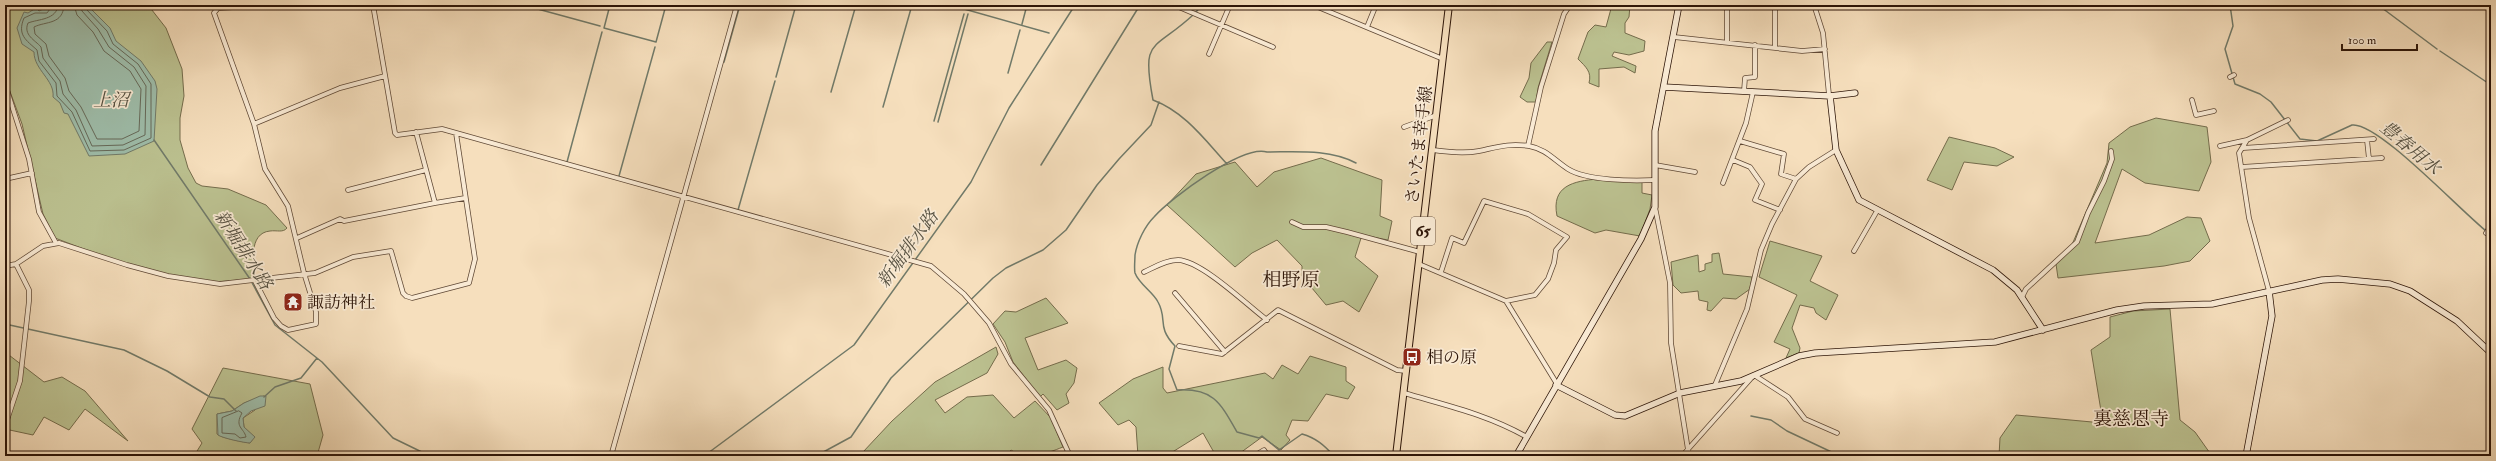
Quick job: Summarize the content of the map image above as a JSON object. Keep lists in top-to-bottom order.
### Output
{
  "streets": {
    "main road": ["さいたま幸手線", "65"]
  },
  "districts": ["相野原", "裏慈恩寺"],
  "water": ["上沼", "豊春用水", "新堀排水路"],
  "places": {
    "temple": ["諏訪神社"],
    "bus stop": ["相の原"]
  },
  "scale_bar": "100 m"
}
